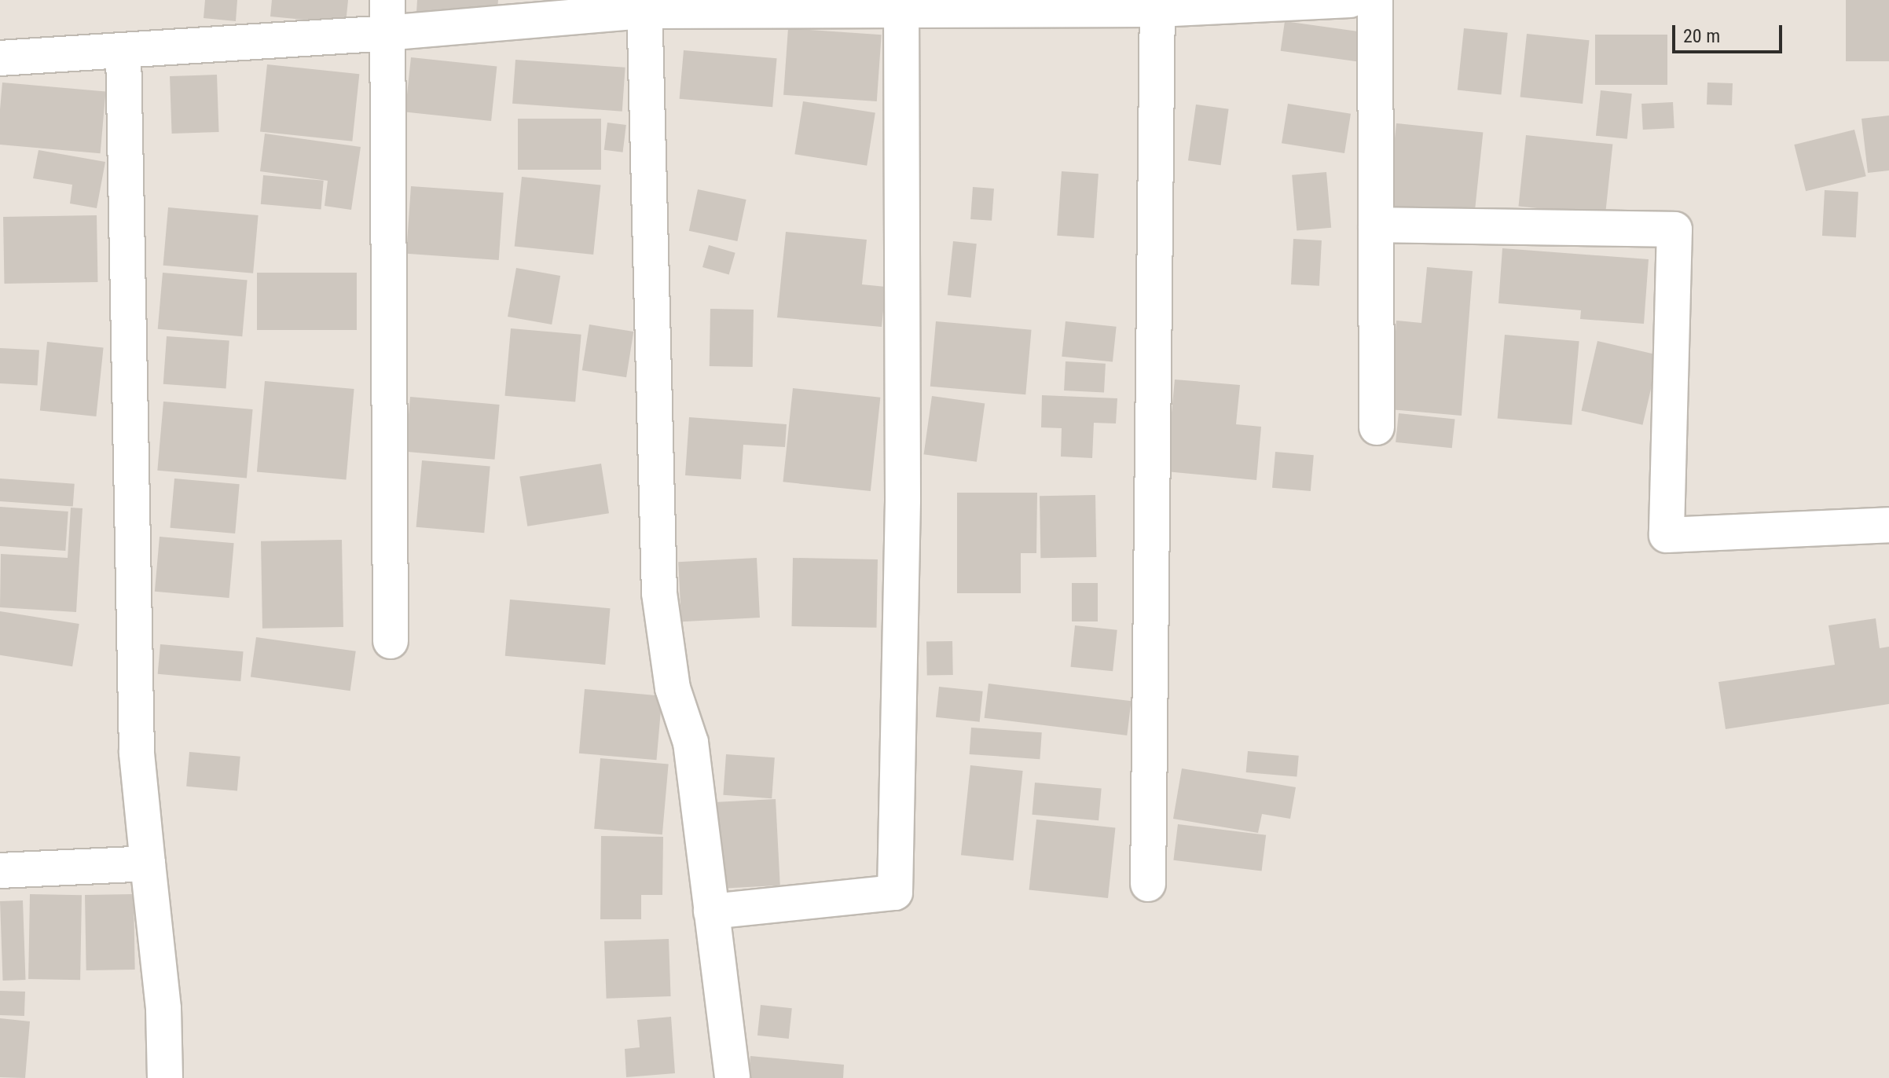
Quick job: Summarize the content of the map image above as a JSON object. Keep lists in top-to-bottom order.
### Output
{
  "scale_bar": "20 m"
}
